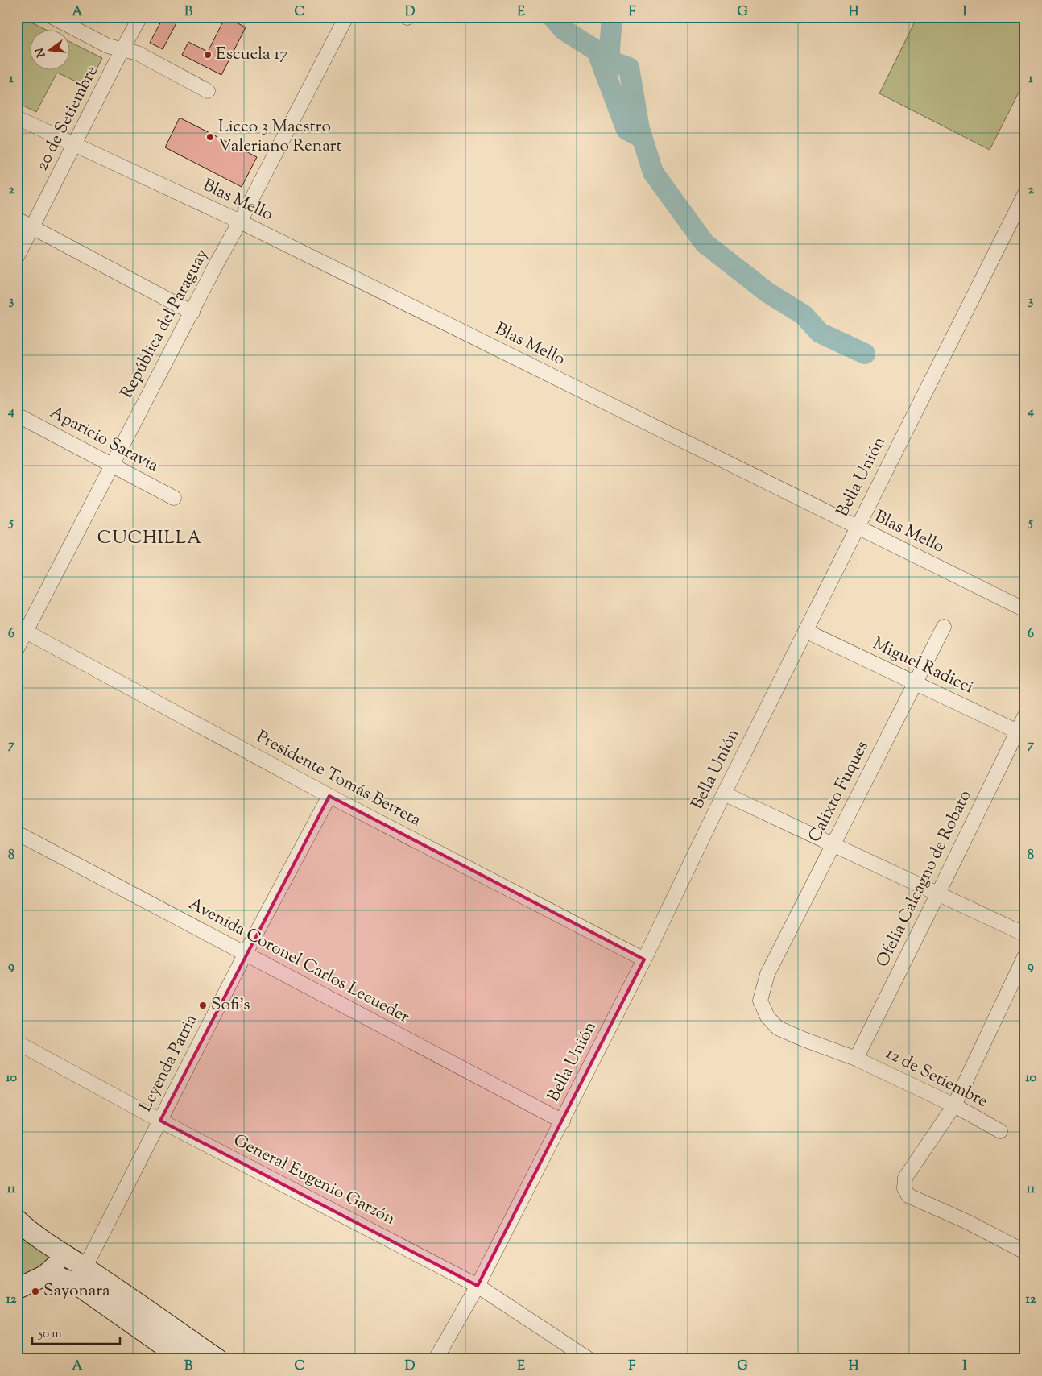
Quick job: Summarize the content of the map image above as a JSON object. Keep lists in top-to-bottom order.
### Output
{
  "streets": {
    "street": [
      "20 de Setiembre",
      "Blas Mello",
      "República del Paraguay",
      "Aparicio Saravia",
      "Bella Unión",
      "Miguel Radicci",
      "Presidente Tomás Berreta",
      "Calixto Fuques",
      "Ofelia Calcagno de Robato",
      "Avenida Coronel Carlos Lecueder",
      "Leyenda Patria",
      "12 de Setiembre",
      "General Eugenio Garzón"
    ]
  },
  "crossings": [
    ["20 de Setiembre", "Blas Mello"],
    ["Blas Mello", "República del Paraguay"],
    ["Blas Mello", "Bella Unión"],
    ["República del Paraguay", "Aparicio Saravia"],
    ["República del Paraguay", "Presidente Tomás Berreta"],
    ["Bella Unión", "Miguel Radicci"],
    ["Bella Unión", "Presidente Tomás Berreta"],
    ["Bella Unión", "Avenida Coronel Carlos Lecueder"],
    ["Bella Unión", "General Eugenio Garzón"],
    ["Miguel Radicci", "Calixto Fuques"],
    ["Miguel Radicci", "Ofelia Calcagno de Robato"],
    ["Presidente Tomás Berreta", "Leyenda Patria"],
    ["Calixto Fuques", "Ofelia Calcagno de Robato"],
    ["Calixto Fuques", "12 de Setiembre"],
    ["Ofelia Calcagno de Robato", "12 de Setiembre"],
    ["Avenida Coronel Carlos Lecueder", "Leyenda Patria"],
    ["Leyenda Patria", "General Eugenio Garzón"]
  ],
  "districts": ["CUCHILLA"],
  "places": [
    "Escuela 17",
    "Liceo 3 Maestro Valeriano Renart",
    "Sofi's",
    "Sayonara"
  ],
  "scale_bar": "50 m",
  "north": "left",
  "grid": {
    "columns": [
      "A",
      "B",
      "C",
      "D",
      "E",
      "F",
      "G",
      "H",
      "I"
    ],
    "rows": [
      "1",
      "2",
      "3",
      "4",
      "5",
      "6",
      "7",
      "8",
      "9",
      "10",
      "11",
      "12"
    ]
  }
}
